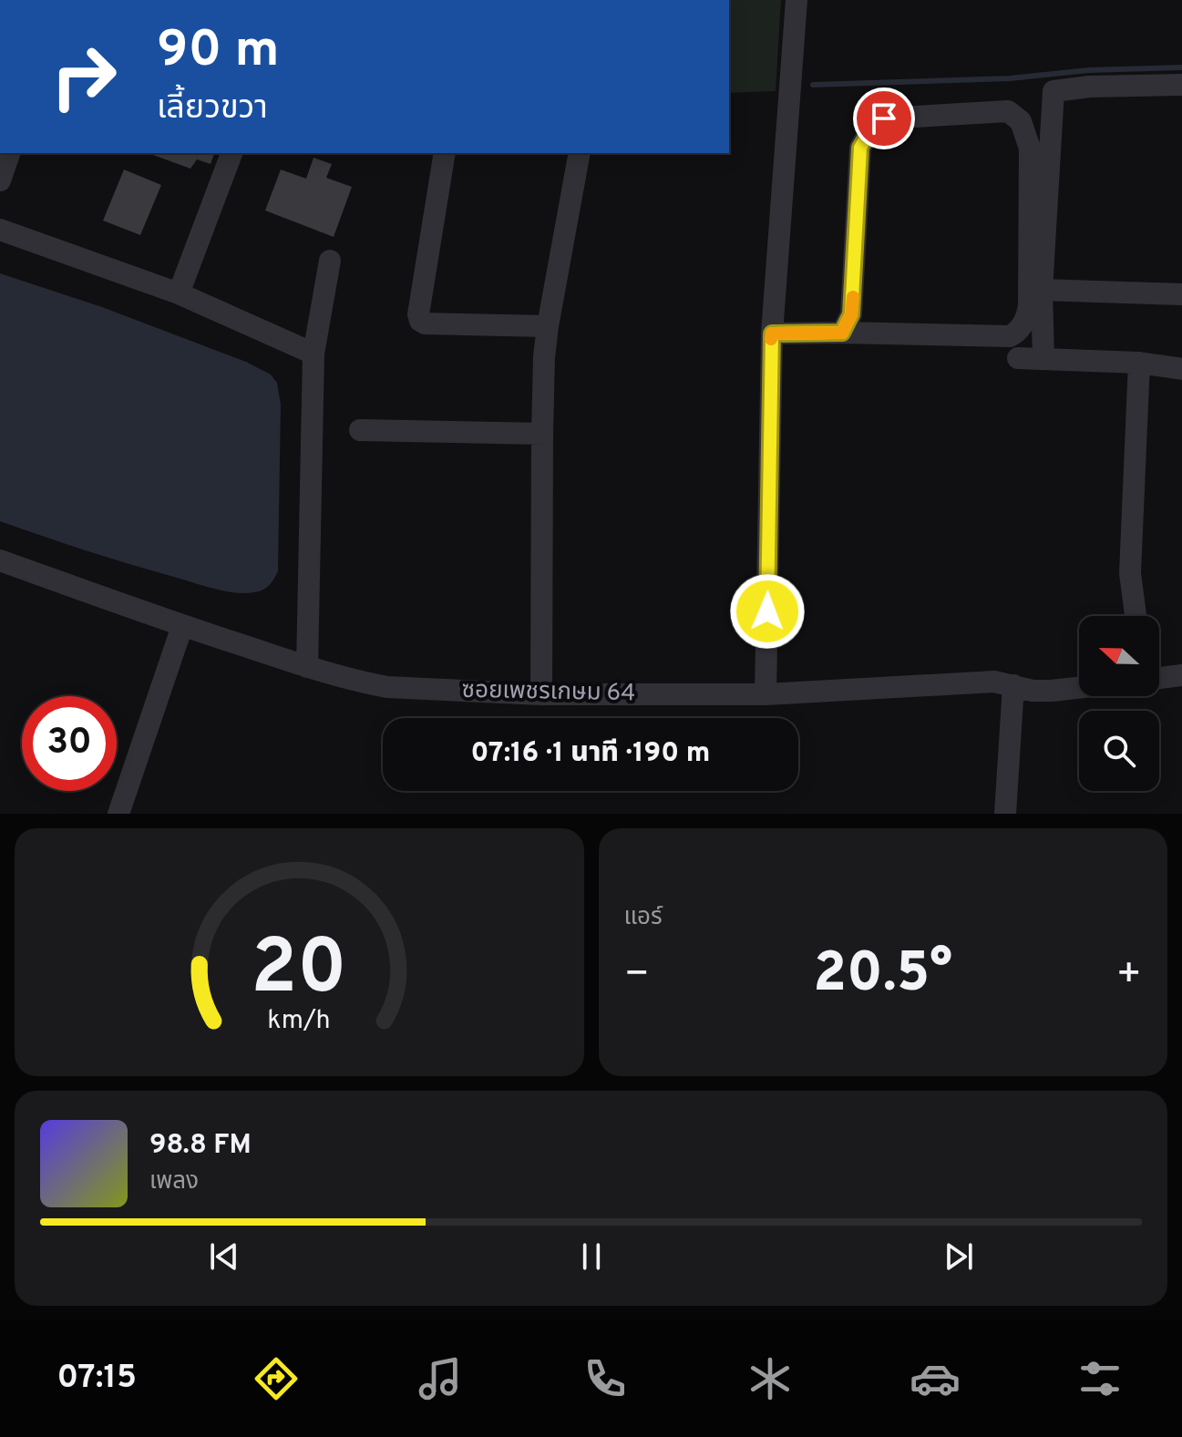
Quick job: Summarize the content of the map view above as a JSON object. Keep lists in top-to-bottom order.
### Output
{
  "streets": {
    "street": ["ซอยเพชรเกษม 64"]
  },
  "north": "left",
  "page": {
    "turn": ["90 m", "เลี้ยวขวา"],
    "limit": "30",
    "trip": "07:16 · 1 นาที · 190 m",
    "tile": "แอร์",
    "heat": ["−", "20.5°", "+"],
    "song": ["98.8 FM", "เพลง"],
    "tabs": "07:15",
    "gauge": ["20", "km/h"]
  }
}
